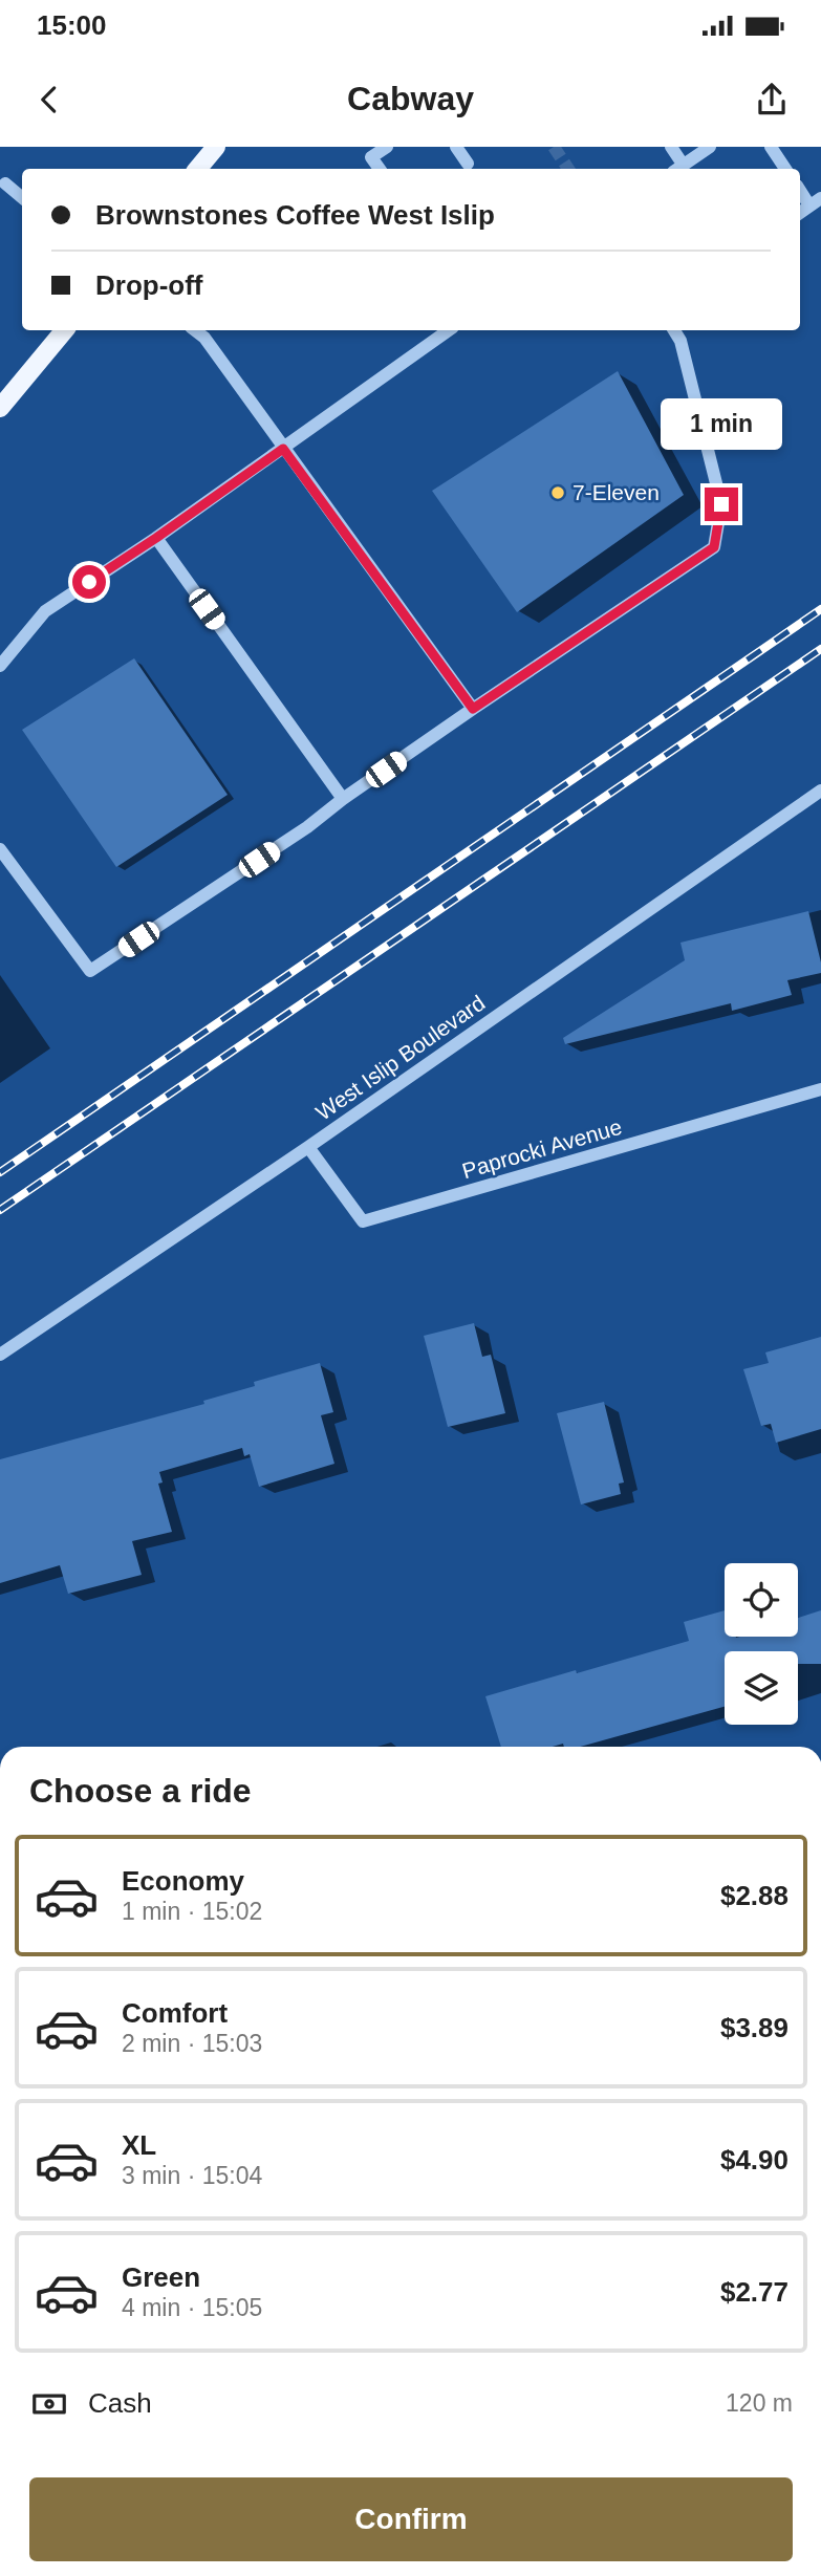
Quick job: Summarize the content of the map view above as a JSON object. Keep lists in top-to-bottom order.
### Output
{
  "streets": {
    "street": ["West Islip Boulevard", "Paprocki Avenue"]
  },
  "crossings": [
    ["West Islip Boulevard", "Paprocki Avenue"]
  ],
  "places": ["7-Eleven"],
  "page": {
    "status": "15:00",
    "header": "Cabway",
    "banner": ["Brownstones Coffee West Islip", "Drop-off"],
    "bubble": "1 min",
    "heading": "Choose a ride",
    "list": [
      {
        "name": "Economy",
        "note": "1 min · 15:02",
        "value": "$2.88"
      },
      {
        "name": "Comfort",
        "note": "2 min · 15:03",
        "value": "$3.89"
      },
      {
        "name": "XL",
        "note": "3 min · 15:04",
        "value": "$4.90"
      },
      {
        "name": "Green",
        "note": "4 min · 15:05",
        "value": "$2.77"
      }
    ],
    "pay": ["Cash", "120 m"],
    "buttons": "Confirm"
  }
}
